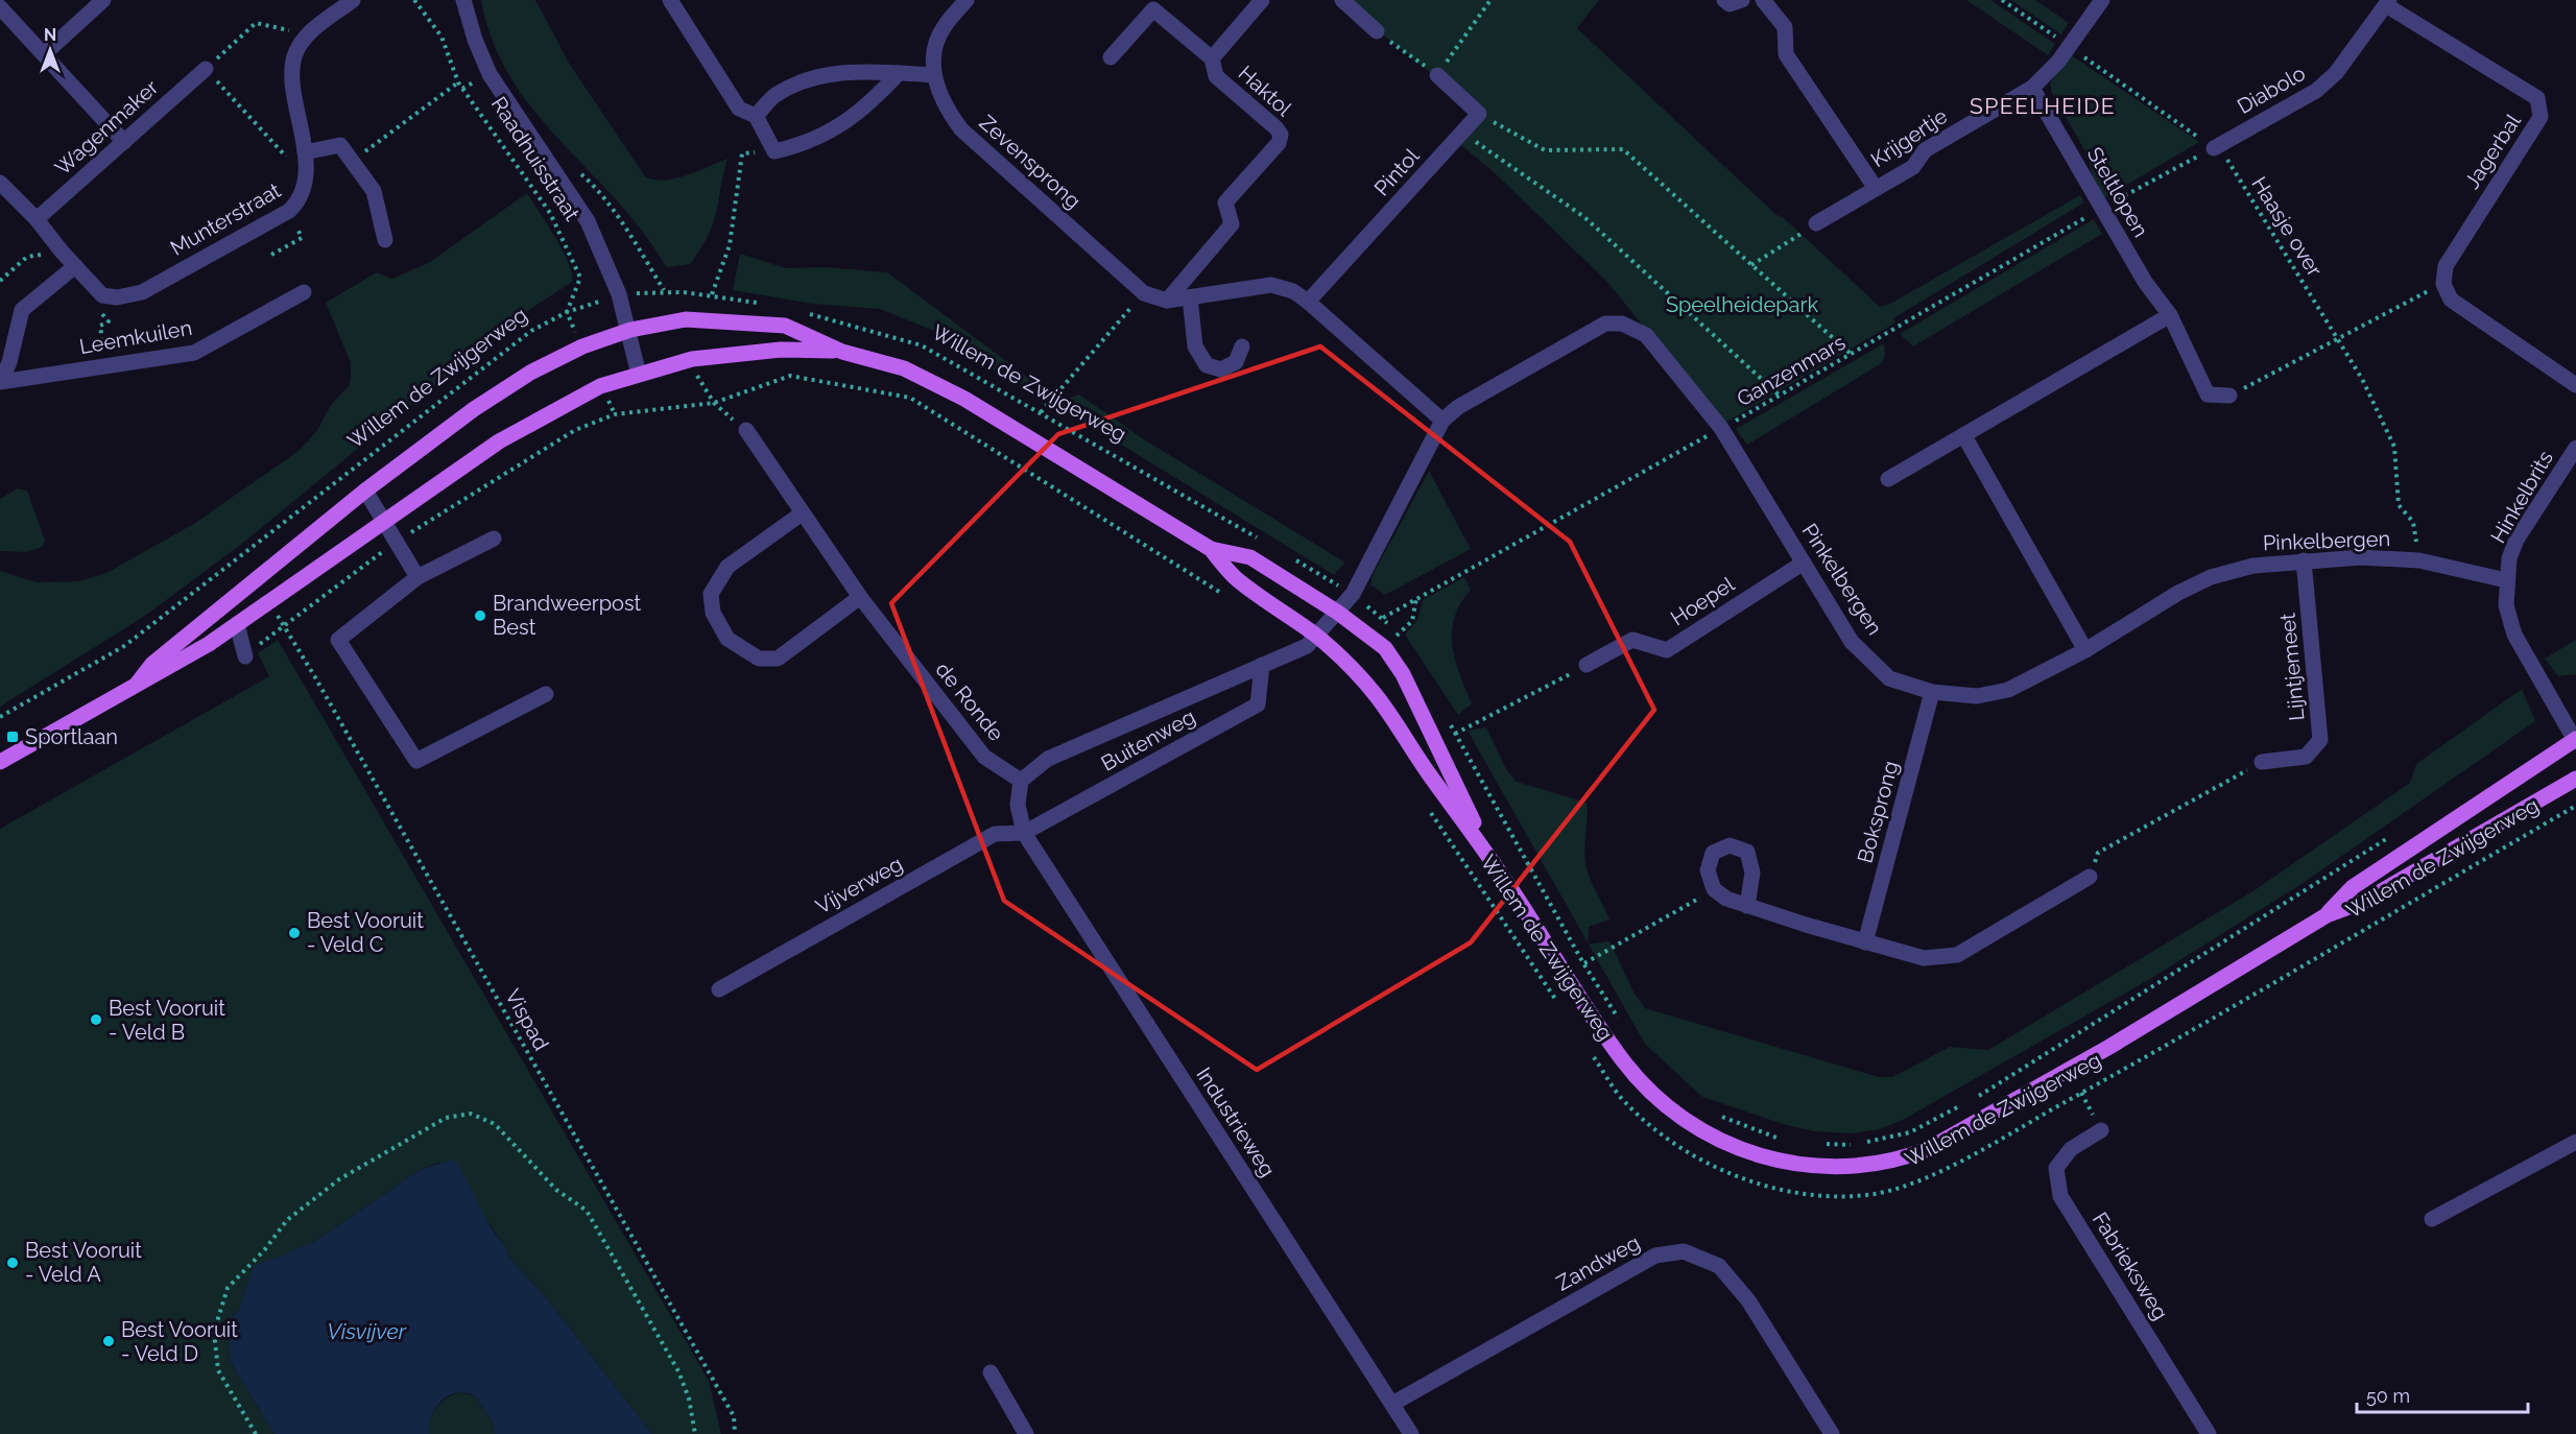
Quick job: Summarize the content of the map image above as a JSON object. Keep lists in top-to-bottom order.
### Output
{
  "streets": {
    "main road": ["Willem de Zwijgerweg"],
    "street": [
      "Diabolo",
      "Haktol",
      "Wagenmaker",
      "Krijgertje",
      "Jagerbal",
      "Raadhuisstraat",
      "Zevensprong",
      "Pintol",
      "Steltlopen",
      "Munterstraat",
      "Leemkuilen",
      "Hinkelbrits",
      "Pinkelbergen",
      "Hoepel",
      "Lijntjemeet",
      "de Ronde",
      "Buitenweg",
      "Boksprong",
      "Vijverweg",
      "Industrieweg",
      "Zandweg",
      "Fabrieksweg"
    ],
    "path": ["Haasje over", "Ganzenmars", "Vispad"]
  },
  "crossings": [
    ["Diabolo", "Jagerbal"],
    ["Diabolo", "Haasje over"],
    ["Diabolo", "Ganzenmars"],
    ["Haktol", "Zevensprong"],
    ["Krijgertje", "Steltlopen"],
    ["Krijgertje", "Haasje over"],
    ["Raadhuisstraat", "Willem de Zwijgerweg"],
    ["Zevensprong", "Pintol"],
    ["Zevensprong", "Pinkelbergen"],
    ["Steltlopen", "Ganzenmars"],
    ["Haasje over", "Ganzenmars"],
    ["Haasje over", "Pinkelbergen"],
    ["Ganzenmars", "Pinkelbergen"],
    ["Willem de Zwijgerweg", "Hinkelbrits"],
    ["Willem de Zwijgerweg", "Pinkelbergen"],
    ["Willem de Zwijgerweg", "Buitenweg"],
    ["Hinkelbrits", "Pinkelbergen"],
    ["Pinkelbergen", "Hoepel"],
    ["Pinkelbergen", "Lijntjemeet"],
    ["Pinkelbergen", "Buitenweg"],
    ["Pinkelbergen", "Boksprong"],
    ["de Ronde", "Buitenweg"],
    ["Buitenweg", "Vijverweg"],
    ["Buitenweg", "Industrieweg"],
    ["Vijverweg", "Industrieweg"],
    ["Industrieweg", "Zandweg"]
  ],
  "districts": ["SPEELHEIDE"],
  "water": ["Visvijver"],
  "parks": ["Speelheidepark"],
  "places": {
    "other": [
      "Brandweerpost Best",
      "Best Vooruit - Veld C",
      "Best Vooruit - Veld B",
      "Best Vooruit - Veld A",
      "Best Vooruit - Veld D"
    ],
    "transit": ["Sportlaan"]
  },
  "scale_bar": "50 m",
  "north": "top"
}
